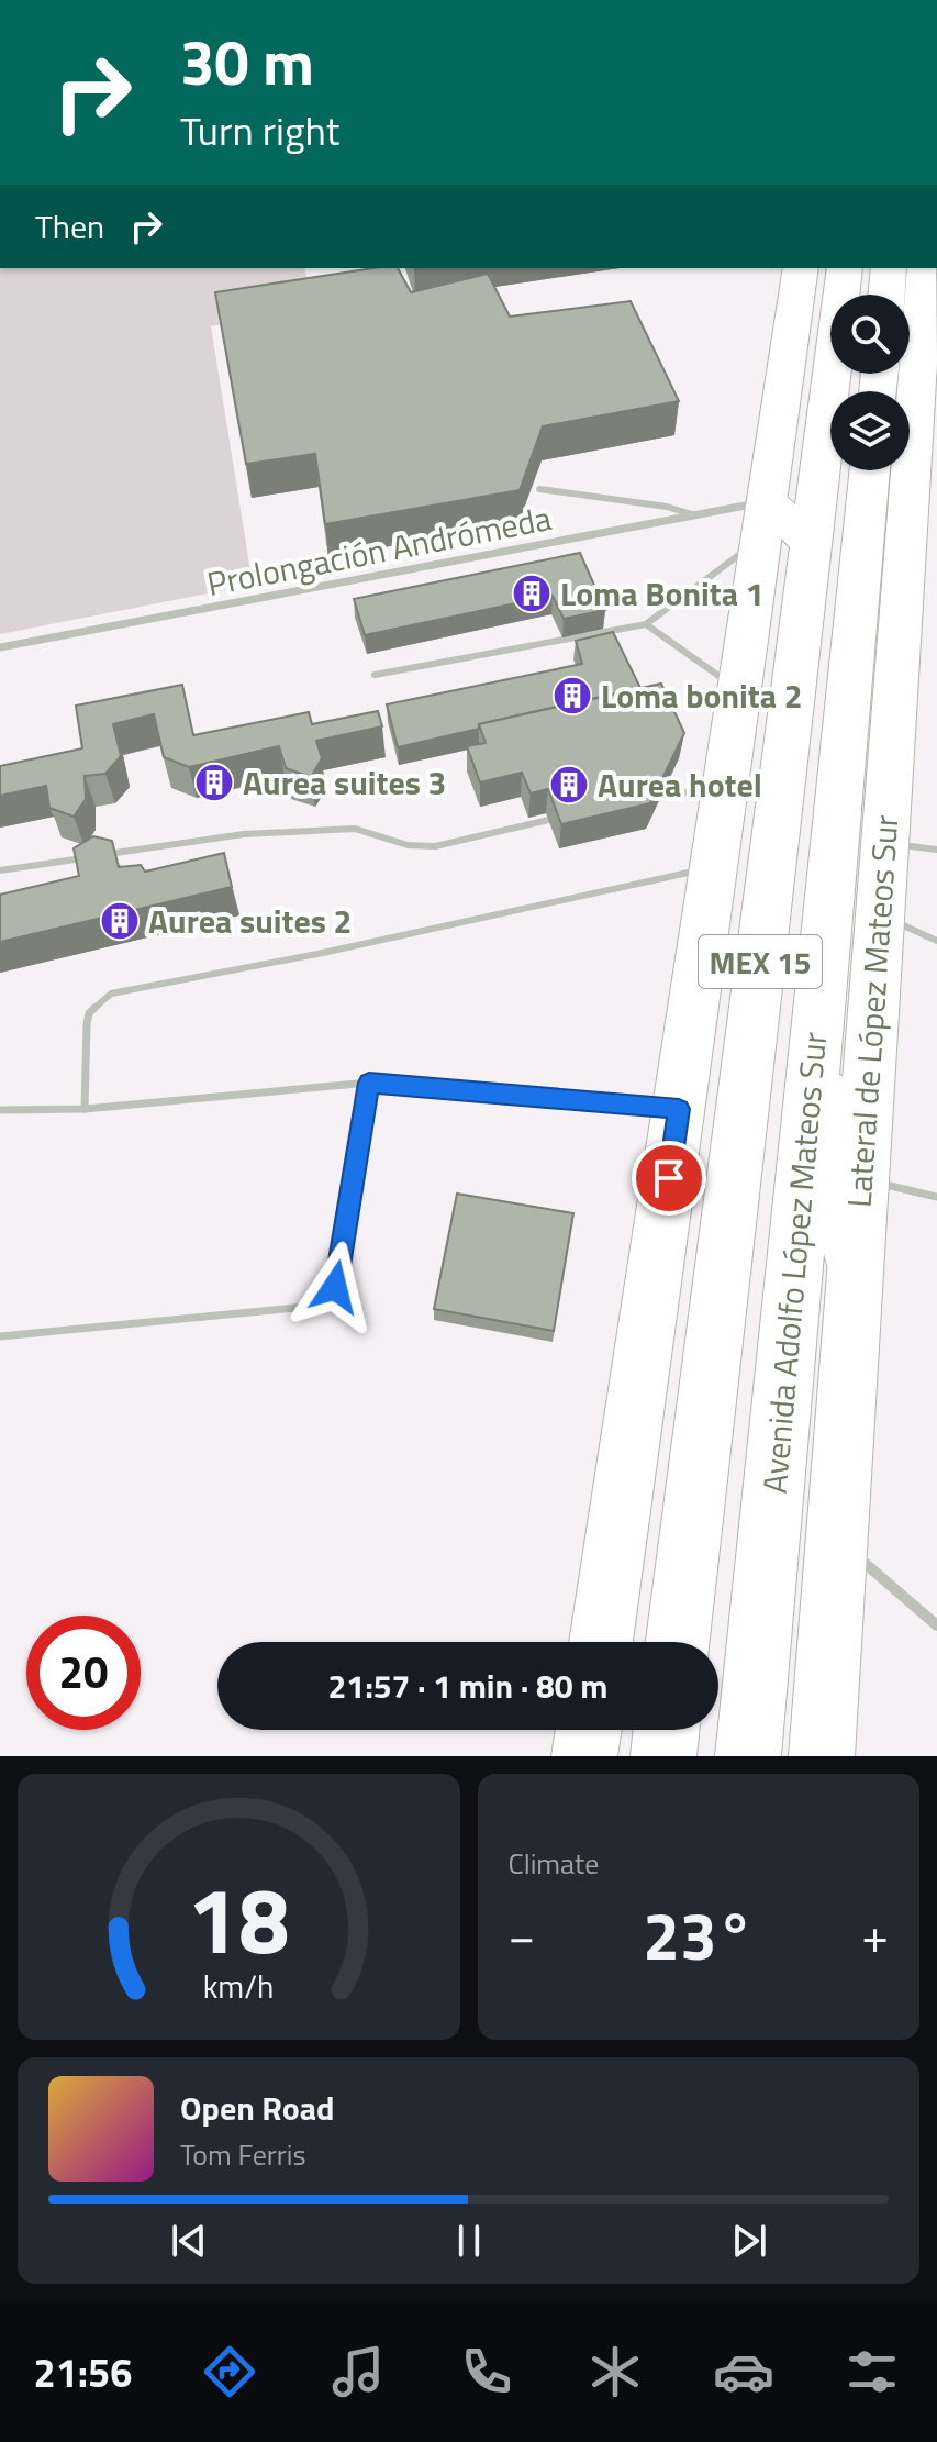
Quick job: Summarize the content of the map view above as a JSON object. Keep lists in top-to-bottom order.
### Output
{
  "streets": {
    "main road": ["MEX 15", "Lateral de López Mateos Sur", "Avenida Adolfo López Mateos Sur"],
    "street": ["Prolongación Andrómeda"]
  },
  "crossings": [
    ["Prolongación Andrómeda", "Avenida Adolfo López Mateos Sur"]
  ],
  "places": {
    "building": [
      "Loma Bonita 1",
      "Loma bonita 2",
      "Aurea suites 3",
      "Aurea hotel",
      "Aurea suites 2"
    ]
  },
  "page": {
    "turn": ["30 m", "Turn right"],
    "then": "Then",
    "limit": "20",
    "trip": "21:57 · 1 min · 80 m",
    "tile": "Climate",
    "heat": ["−", "23°", "+"],
    "song": ["Open Road", "Tom Ferris"],
    "tabs": "21:56",
    "gauge": ["18", "km/h"]
  }
}
